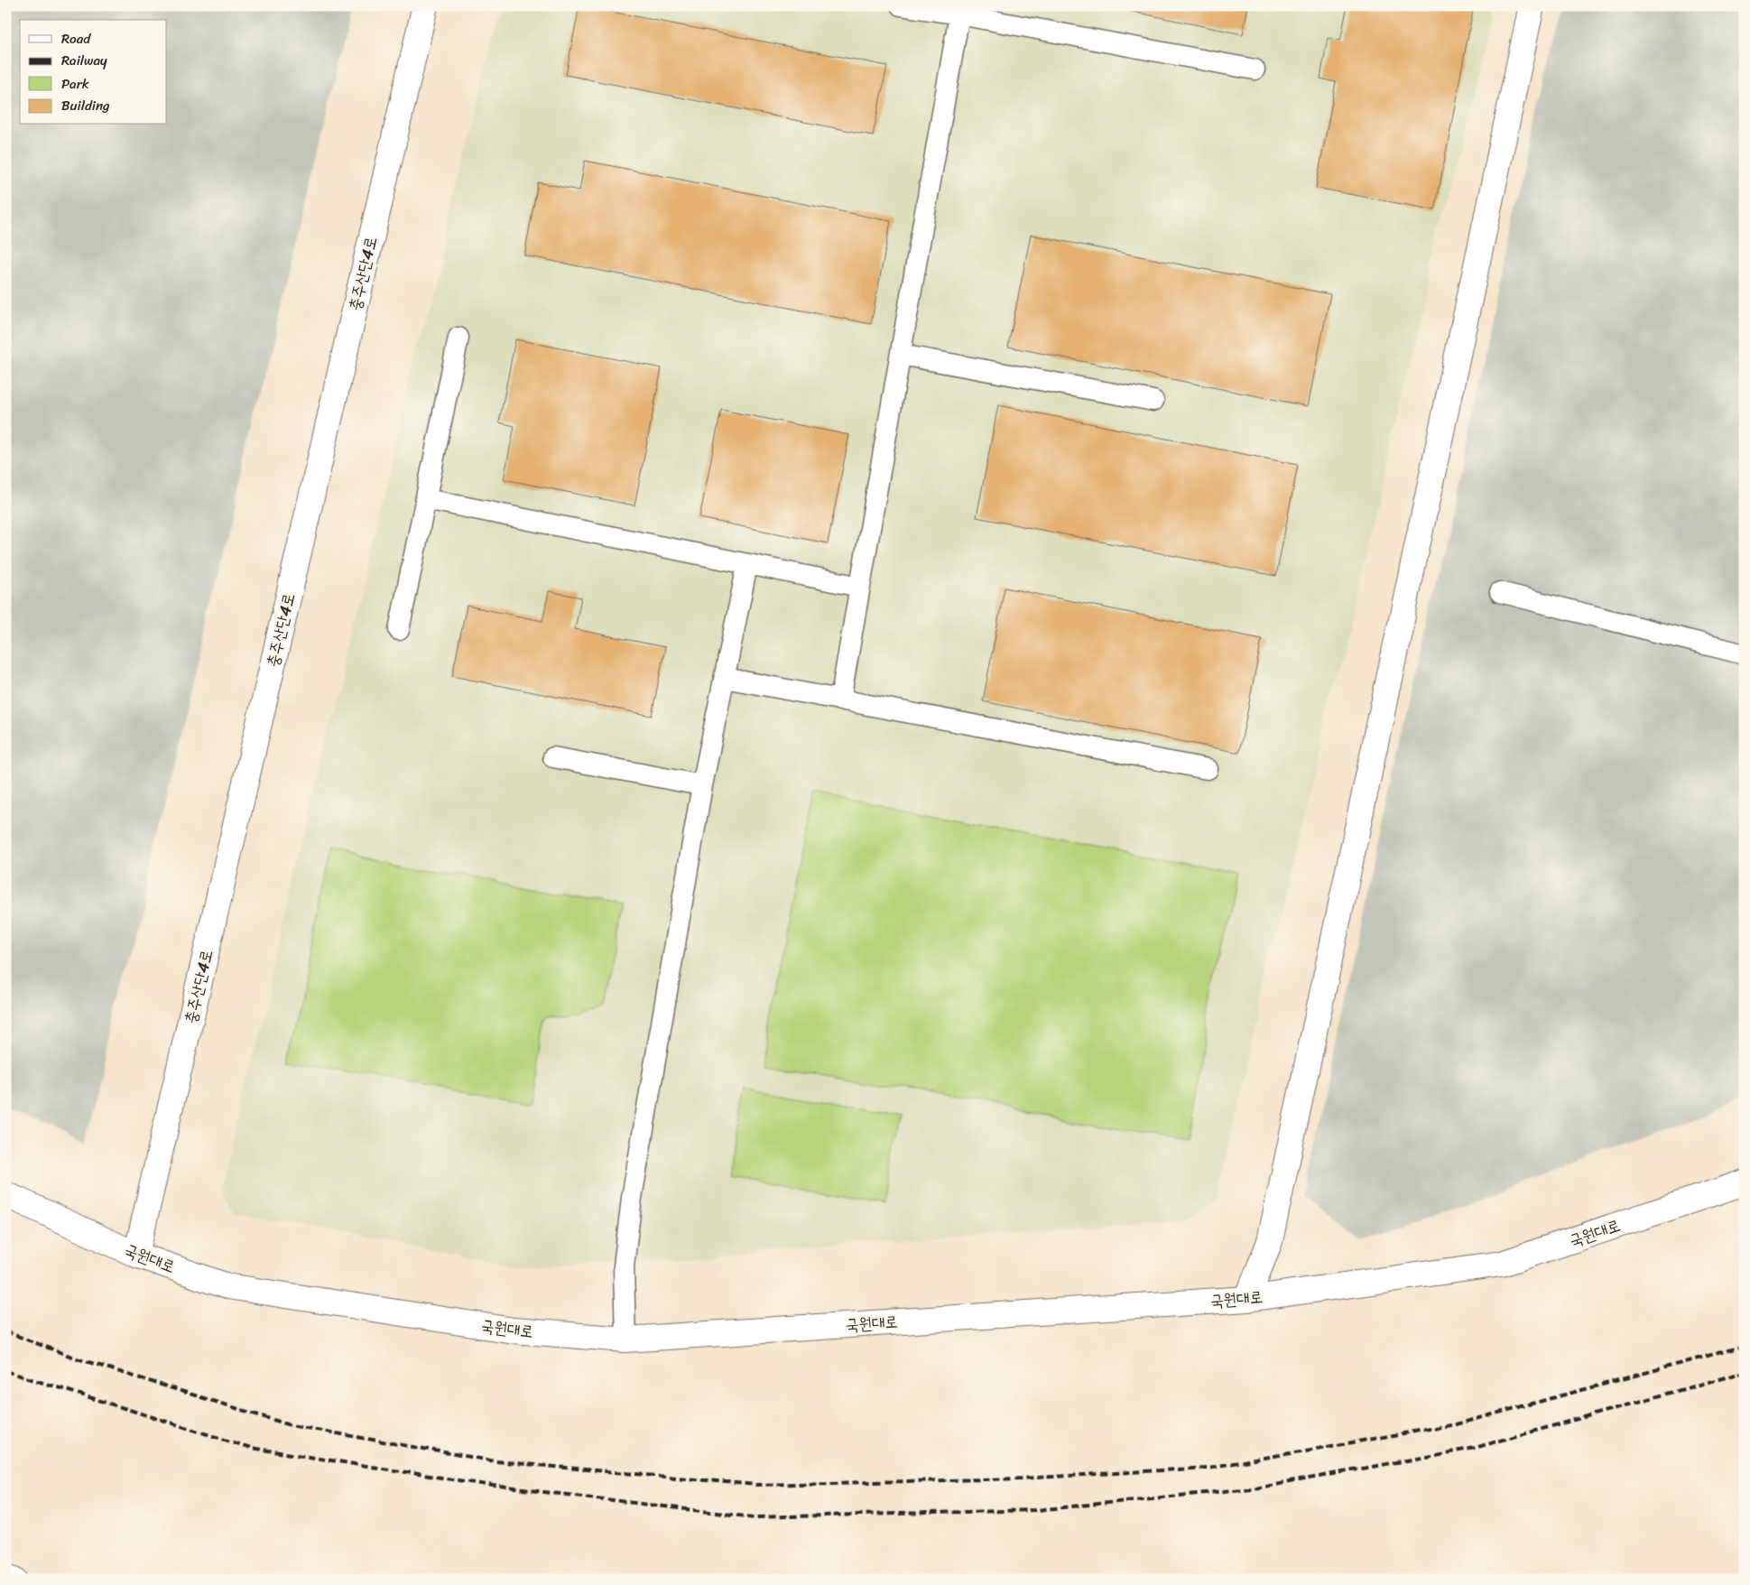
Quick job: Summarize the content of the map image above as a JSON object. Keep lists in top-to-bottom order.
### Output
{
  "streets": {
    "street": ["충주산단4로", "국원대로"]
  },
  "crossings": [
    ["충주산단4로", "국원대로"]
  ],
  "legend": [
    "Road",
    "Railway",
    "Park",
    "Building"
  ]
}
